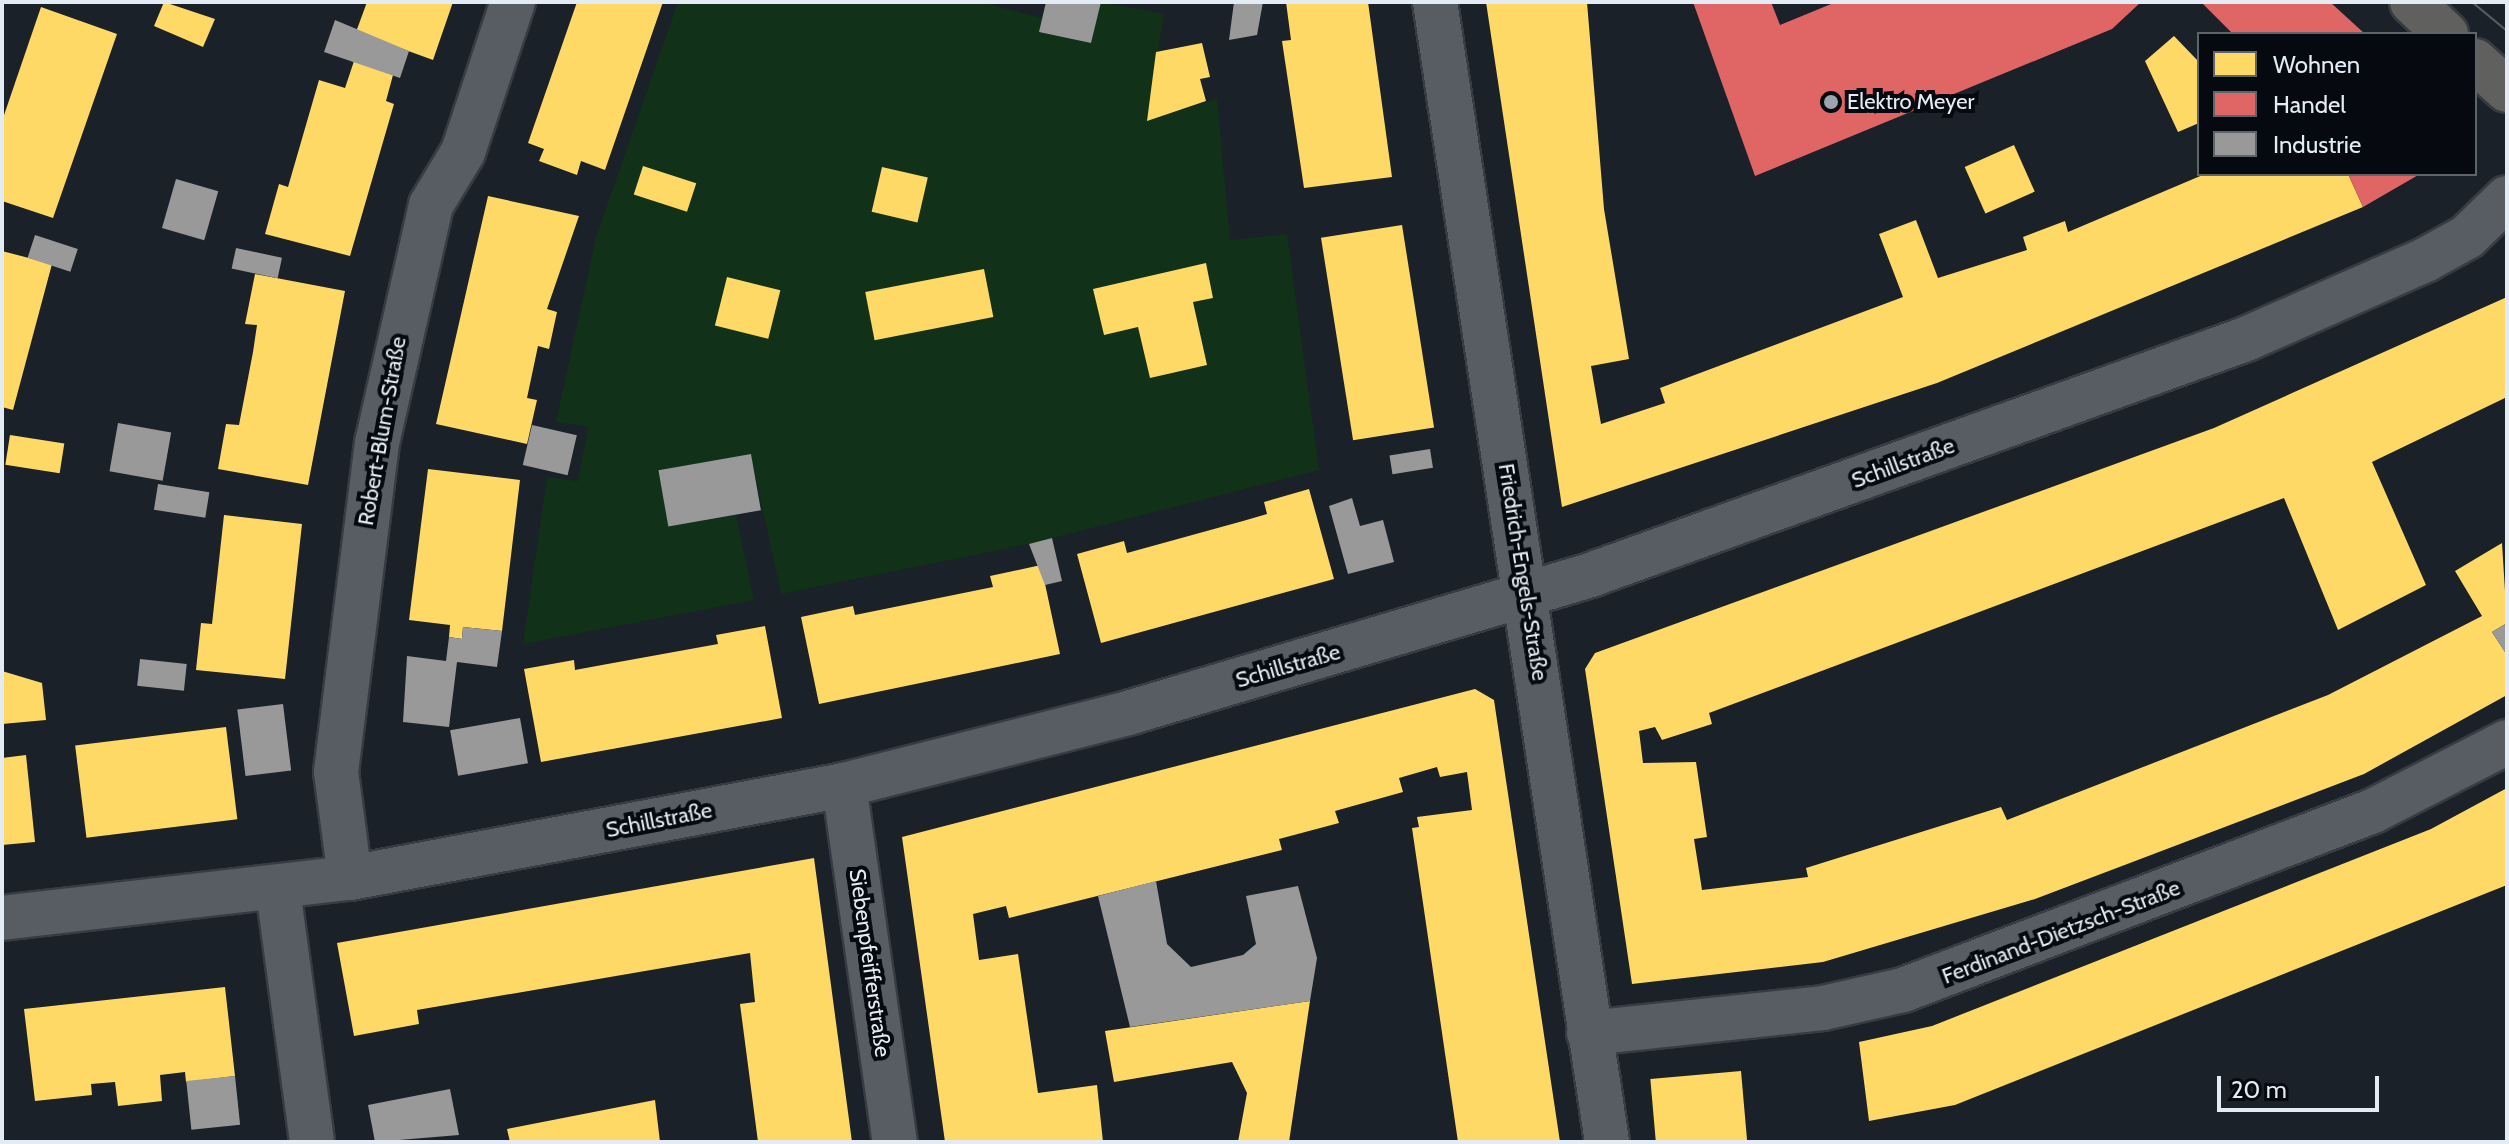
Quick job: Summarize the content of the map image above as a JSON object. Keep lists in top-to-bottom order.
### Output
{
  "streets": {
    "street": [
      "Robert-Blum-Straße",
      "Schillstraße",
      "Friedrich-Engels-Straße",
      "Ferdinand-Dietzsch-Straße",
      "Siebenpfeifferstraße"
    ]
  },
  "crossings": [
    ["Robert-Blum-Straße", "Schillstraße"],
    ["Schillstraße", "Friedrich-Engels-Straße"],
    ["Schillstraße", "Siebenpfeifferstraße"],
    ["Friedrich-Engels-Straße", "Ferdinand-Dietzsch-Straße"]
  ],
  "places": ["Elektro Meyer"],
  "legend": ["Wohnen", "Handel", "Industrie"],
  "scale_bar": "20 m"
}
